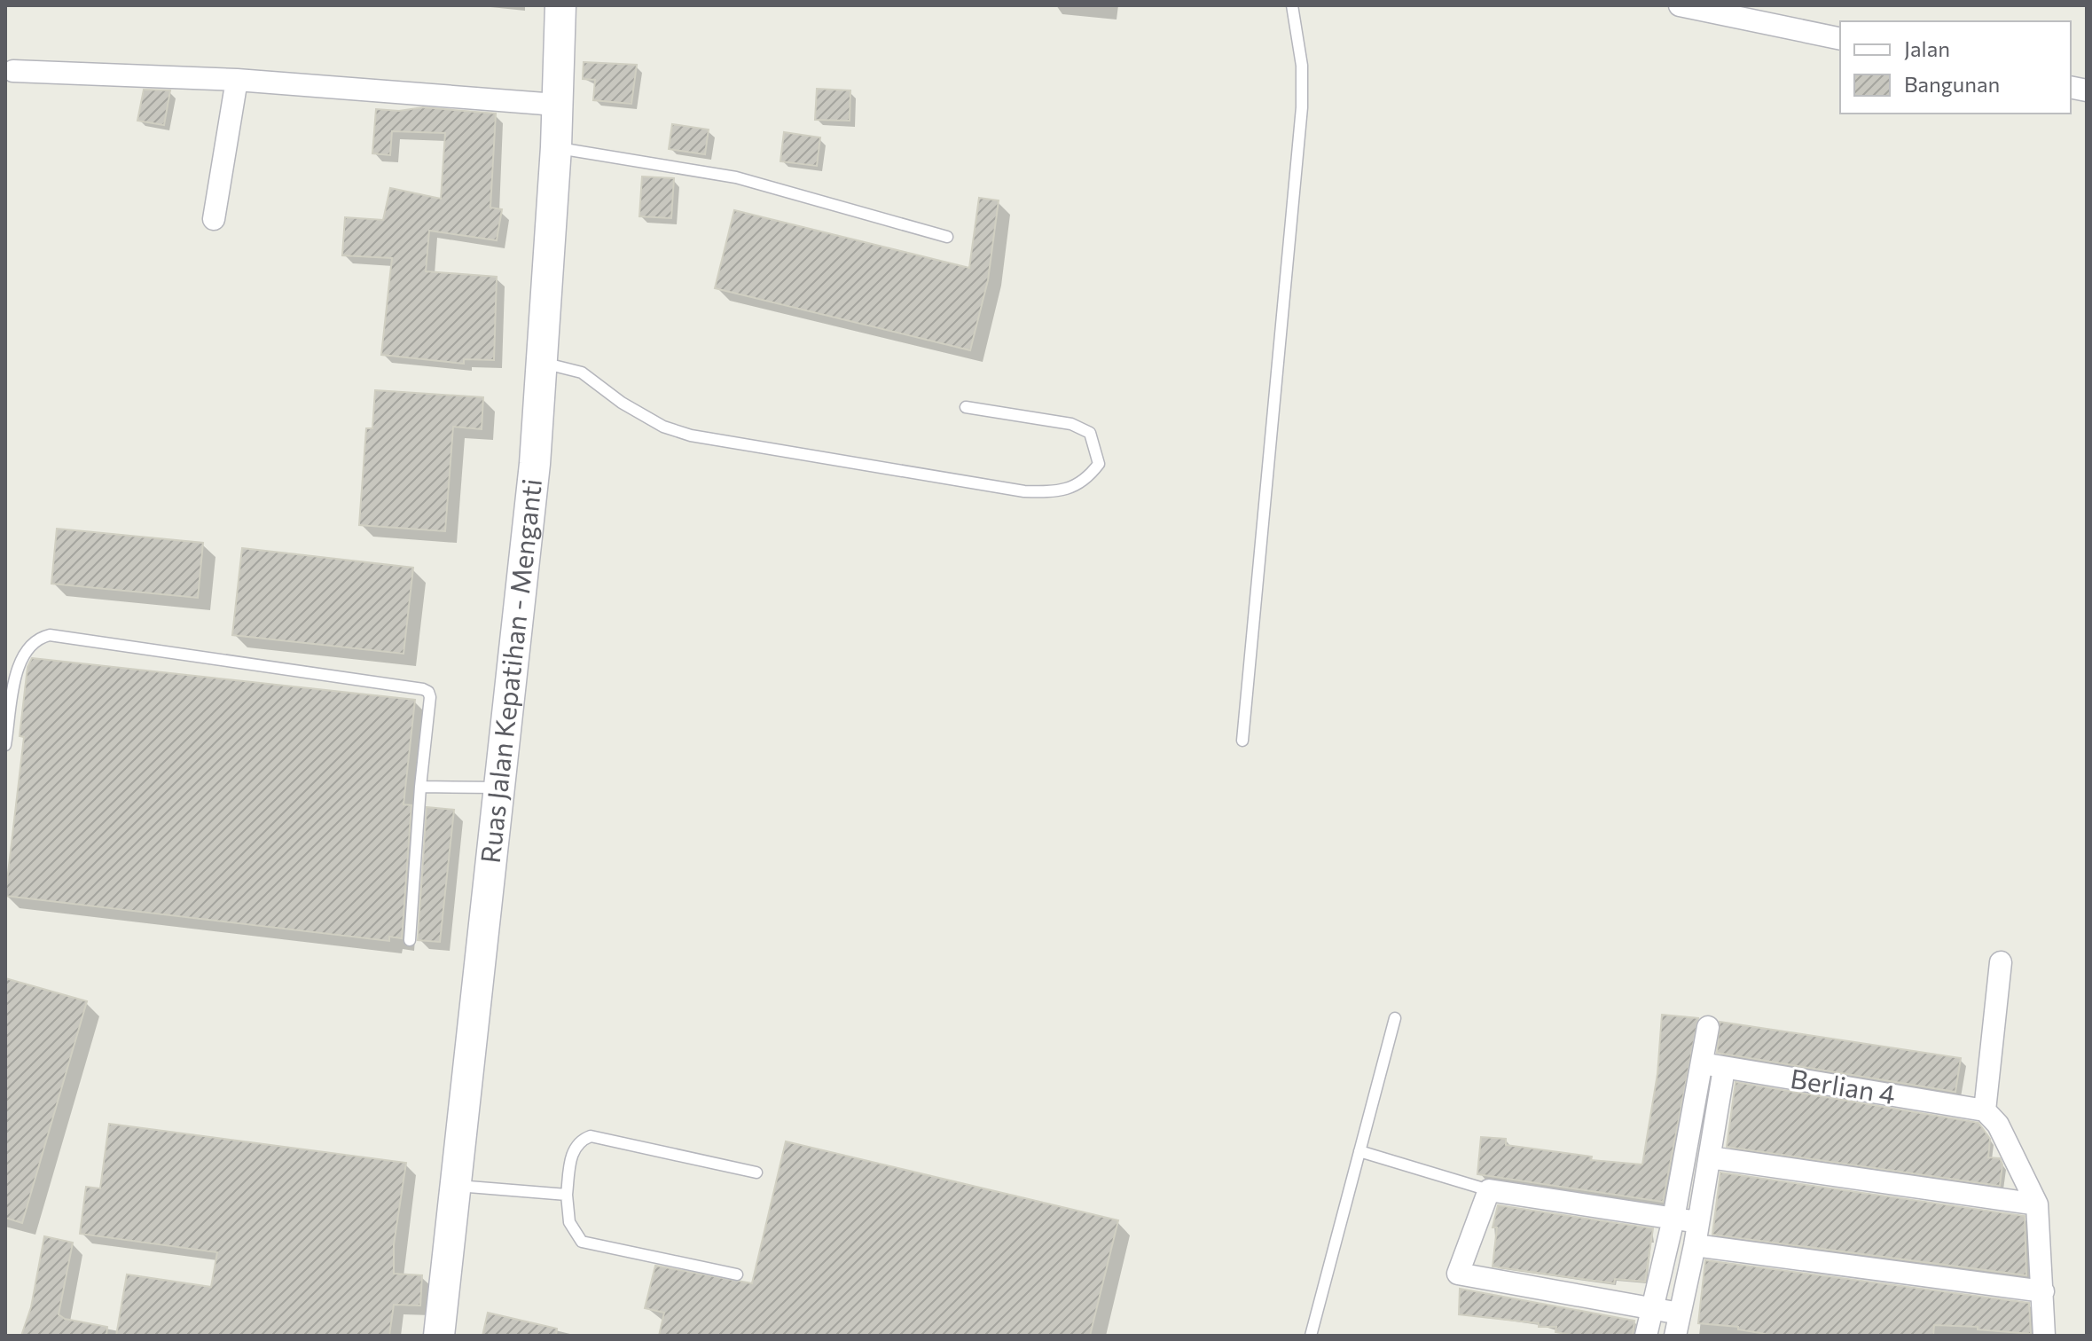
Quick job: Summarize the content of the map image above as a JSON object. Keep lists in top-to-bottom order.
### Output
{
  "streets": {
    "main road": ["Ruas Jalan Kepatihan - Menganti"],
    "street": ["Berlian 4"]
  },
  "legend": ["Jalan", "Bangunan"]
}
